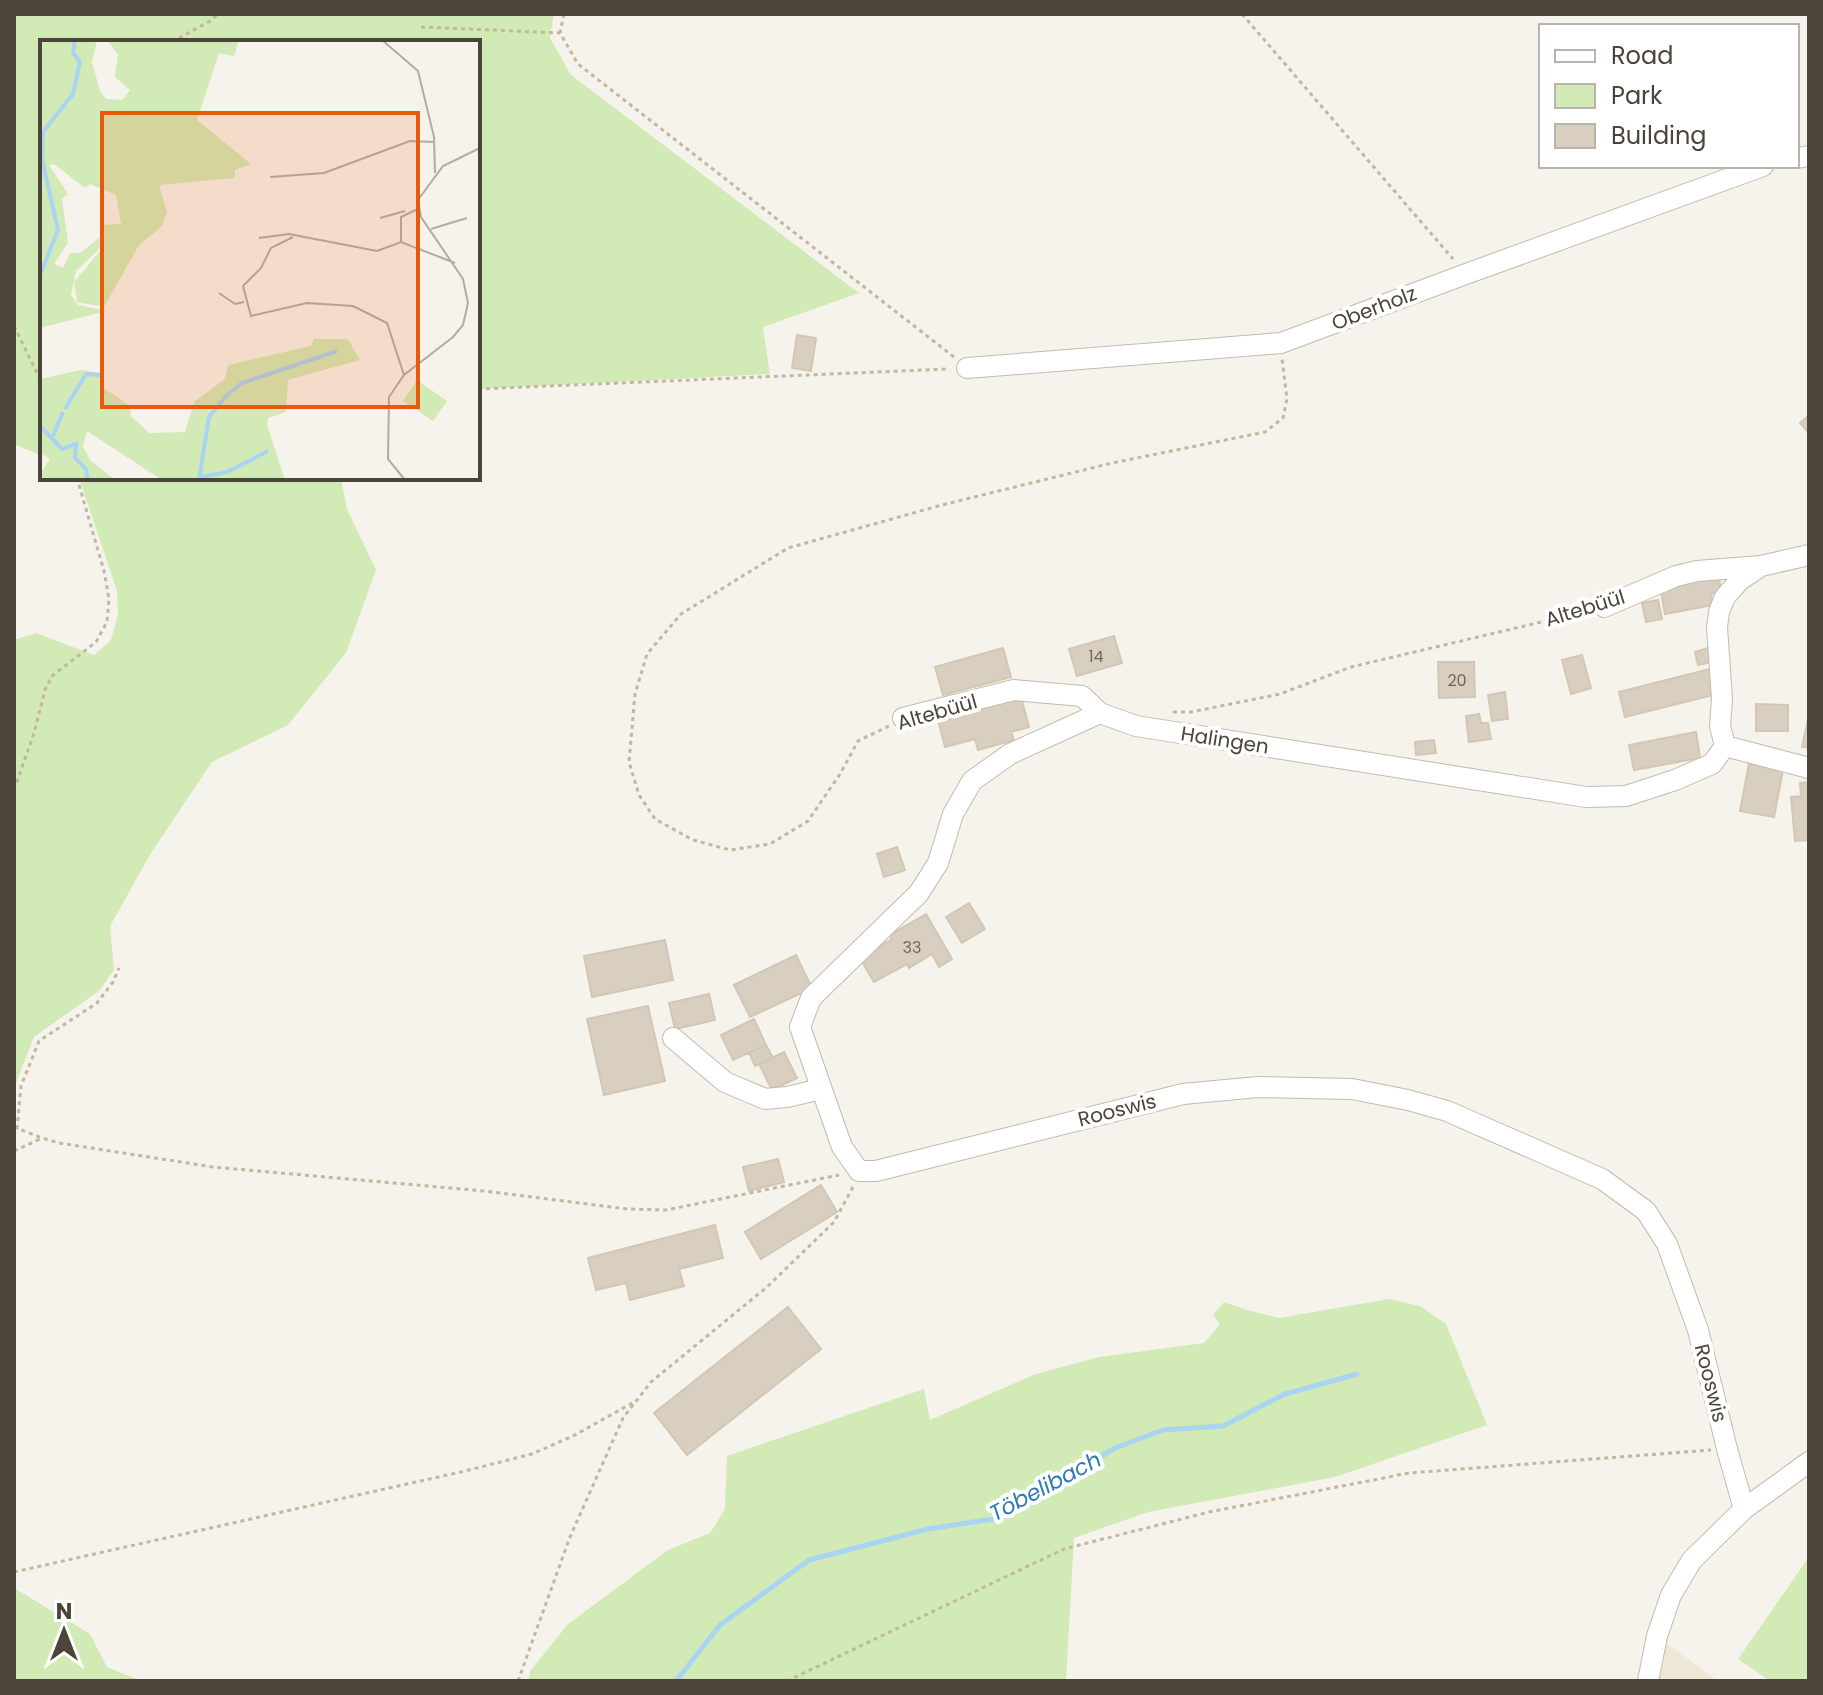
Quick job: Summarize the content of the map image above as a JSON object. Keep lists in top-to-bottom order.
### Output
{
  "streets": {
    "street": [
      "Oberholz",
      "Altebüül",
      "Halingen",
      "Rooswis"
    ]
  },
  "crossings": [
    ["Oberholz", "Altebüül"],
    ["Altebüül", "Halingen"]
  ],
  "water": ["Töbelibach"],
  "house_numbers": ["14", "20", "33"],
  "legend": ["Road", "Park", "Building"],
  "north": "top"
}
